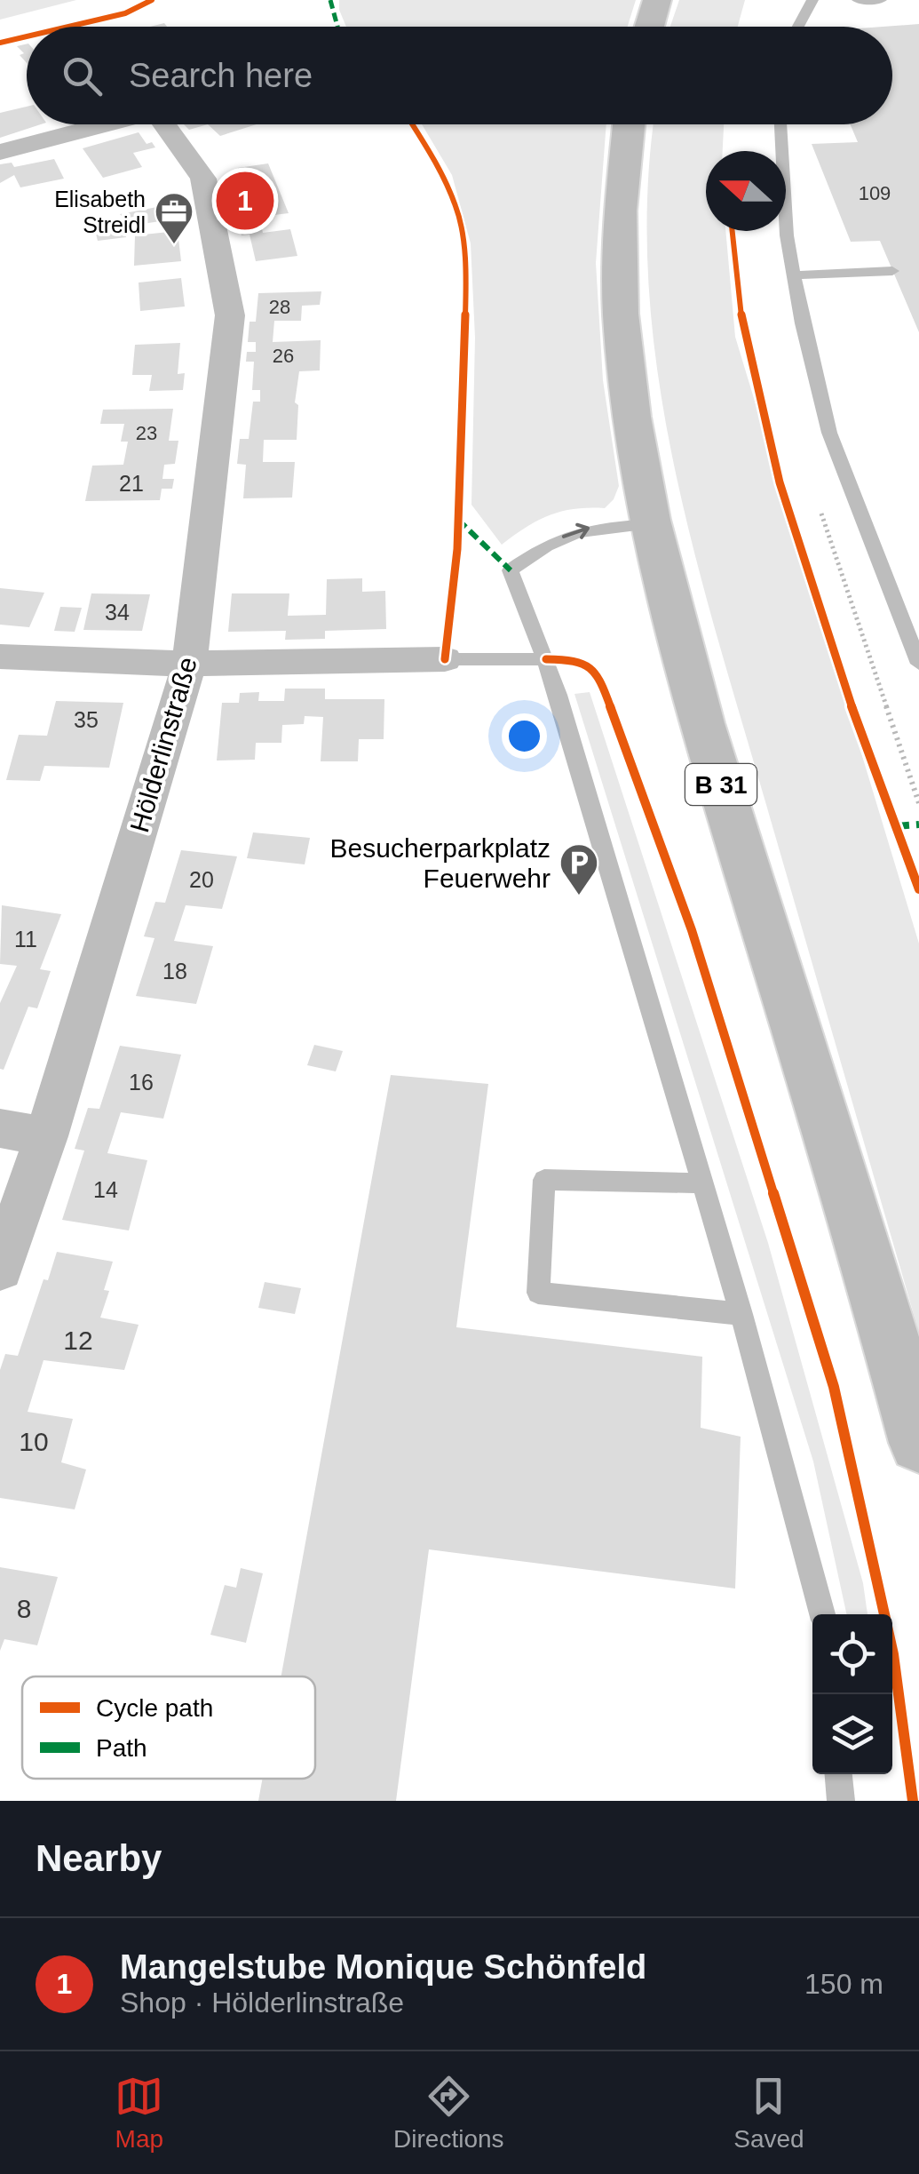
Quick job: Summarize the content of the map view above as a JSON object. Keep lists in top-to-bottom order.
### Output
{
  "streets": {
    "main road": ["B 31"],
    "street": ["Hölderlinstraße"]
  },
  "places": {
    "office": ["Elisabeth Streidl"],
    "parking": ["Besucherparkplatz Feuerwehr"]
  },
  "house_numbers": [
    "109",
    "28",
    "26",
    "23",
    "21",
    "34",
    "35",
    "20",
    "11",
    "18",
    "16",
    "14",
    "12",
    "10",
    "8"
  ],
  "legend": ["Cycle path", "Path"],
  "north": "left",
  "page": {
    "search": "Search here",
    "pins": "1",
    "heading": "Nearby",
    "list": [
      {
        "mark": "1",
        "name": "Mangelstube Monique Schönfeld",
        "note": "Shop · Hölderlinstraße",
        "value": "150 m"
      }
    ],
    "nav": ["Map", "Directions", "Saved"]
  }
}
